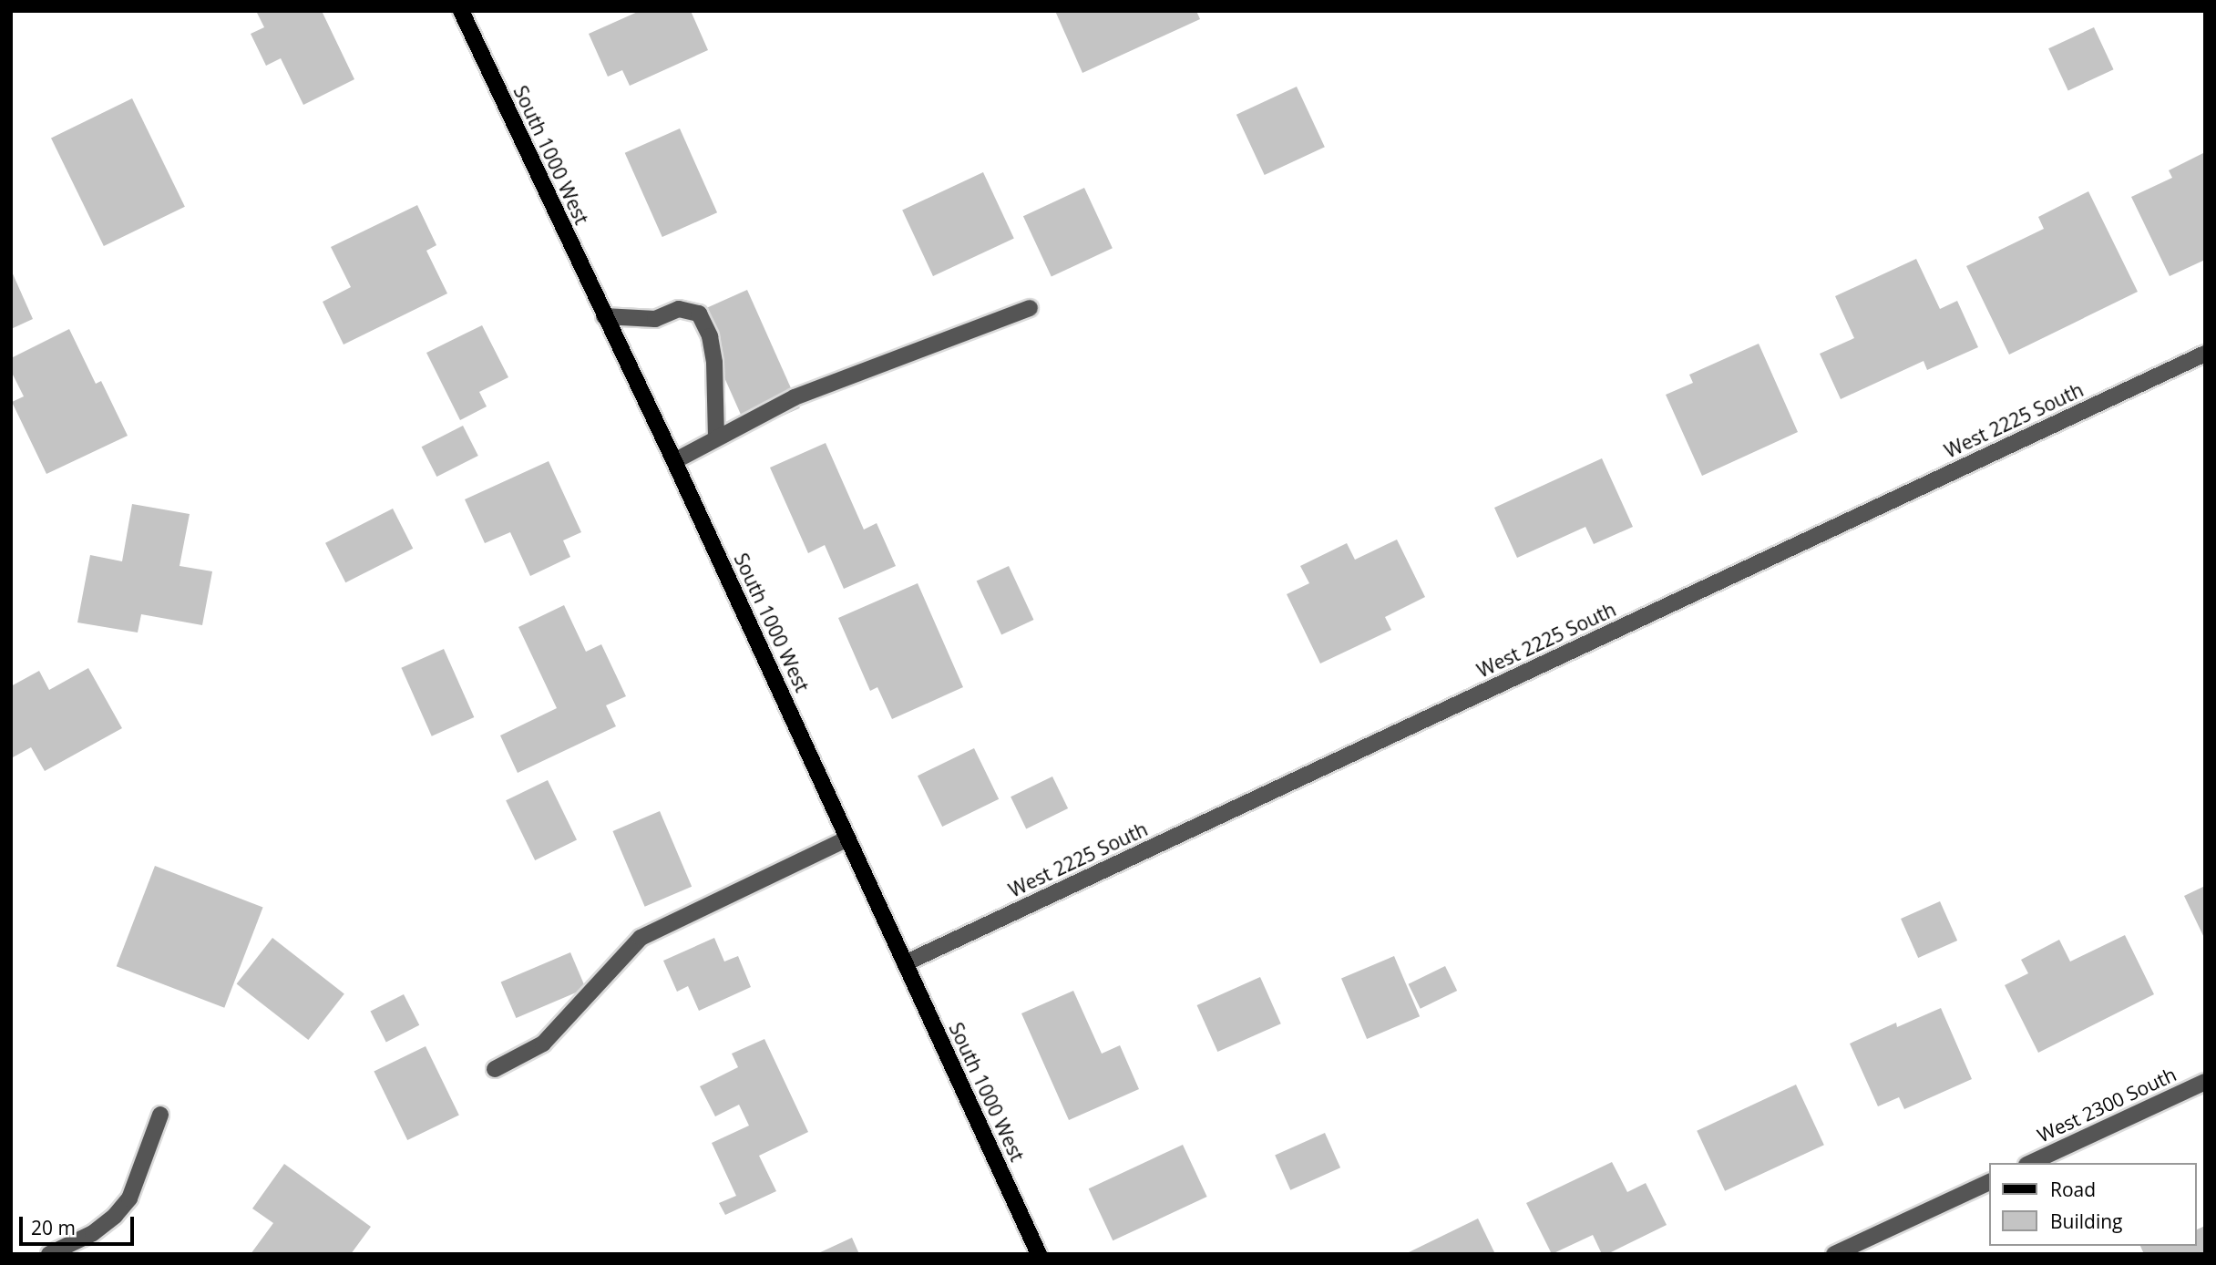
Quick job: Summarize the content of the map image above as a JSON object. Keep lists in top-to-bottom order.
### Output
{
  "streets": {
    "main road": ["South 1000 West"],
    "street": ["West 2225 South", "West 2300 South"]
  },
  "crossings": [
    ["South 1000 West", "West 2225 South"]
  ],
  "legend": ["Road", "Building"],
  "scale_bar": "20 m"
}
